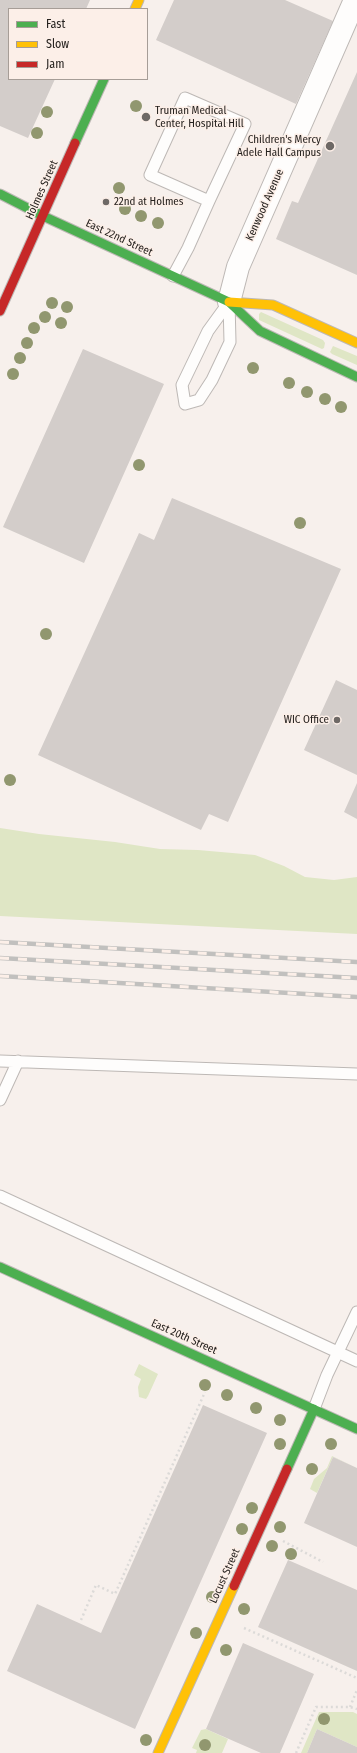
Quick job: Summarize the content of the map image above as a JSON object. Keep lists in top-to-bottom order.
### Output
{
  "streets": {
    "street": [
      "Holmes Street",
      "Kenwood Avenue",
      "East 22nd Street",
      "East 20th Street",
      "Locust Street"
    ]
  },
  "crossings": [
    ["Holmes Street", "East 22nd Street"],
    ["Kenwood Avenue", "East 22nd Street"],
    ["East 20th Street", "Locust Street"]
  ],
  "places": [
    "Truman Medical Center, Hospital Hill",
    "Children's Mercy Adele Hall Campus",
    "22nd at Holmes",
    "WIC Office"
  ],
  "legend": ["Fast", "Slow", "Jam"]
}
